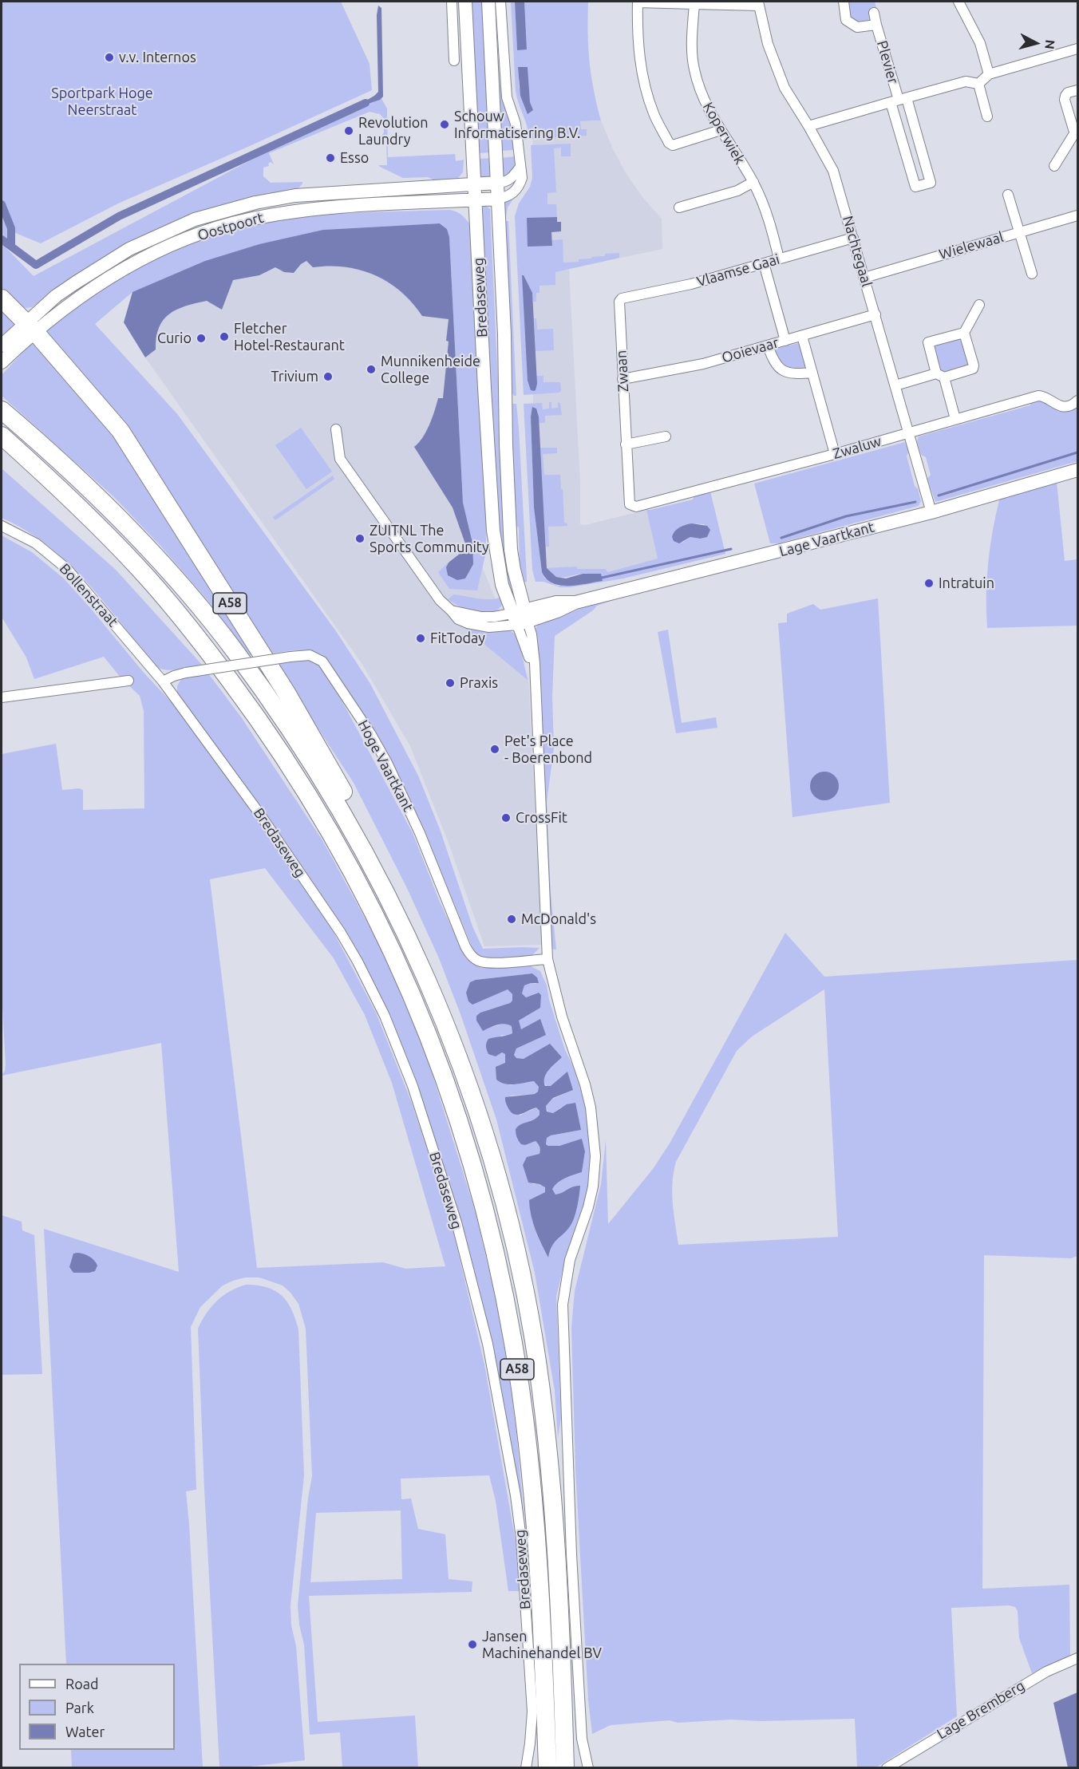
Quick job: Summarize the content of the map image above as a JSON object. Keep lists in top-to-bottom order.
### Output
{
  "streets": {
    "highway": ["A58"],
    "main road": ["Oostpoort", "Bredaseweg", "Lage Vaartkant"],
    "street": [
      "Plevier",
      "Koperwiek",
      "Wielewaal",
      "Nachtegaal",
      "Vlaamse Gaai",
      "Ooievaar",
      "Zwaan",
      "Zwaluw",
      "Bollenstraat",
      "Hoge Vaartkant",
      "Lage Bremberg"
    ]
  },
  "crossings": [
    ["Koperwiek", "Vlaamse Gaai"],
    ["Oostpoort", "Bredaseweg"],
    ["Oostpoort", "A58"],
    ["Wielewaal", "Nachtegaal"],
    ["Nachtegaal", "Vlaamse Gaai"],
    ["Nachtegaal", "Ooievaar"],
    ["Nachtegaal", "Zwaluw"],
    ["Nachtegaal", "Lage Vaartkant"],
    ["Vlaamse Gaai", "Zwaan"],
    ["Bredaseweg", "Lage Vaartkant"],
    ["Bredaseweg", "Bollenstraat"],
    ["Bredaseweg", "Hoge Vaartkant"],
    ["Ooievaar", "Zwaan"],
    ["Zwaan", "Zwaluw"],
    ["Bollenstraat", "Hoge Vaartkant"]
  ],
  "parks": ["Sportpark Hoge Neerstraat"],
  "places": [
    "v.v. Internos",
    "Schouw Informatisering B.V.",
    "Revolution Laundry",
    "Esso",
    "Fletcher Hotel-Restaurant",
    "Curio",
    "Munnikenheide College",
    "Trivium",
    "ZUITNL The Sports Community",
    "Intratuin",
    "FitToday",
    "Praxis",
    "Pet's Place - Boerenbond",
    "CrossFit",
    "McDonald's",
    "Jansen Machinehandel BV"
  ],
  "legend": ["Road", "Park", "Water"],
  "north": "right"
}
